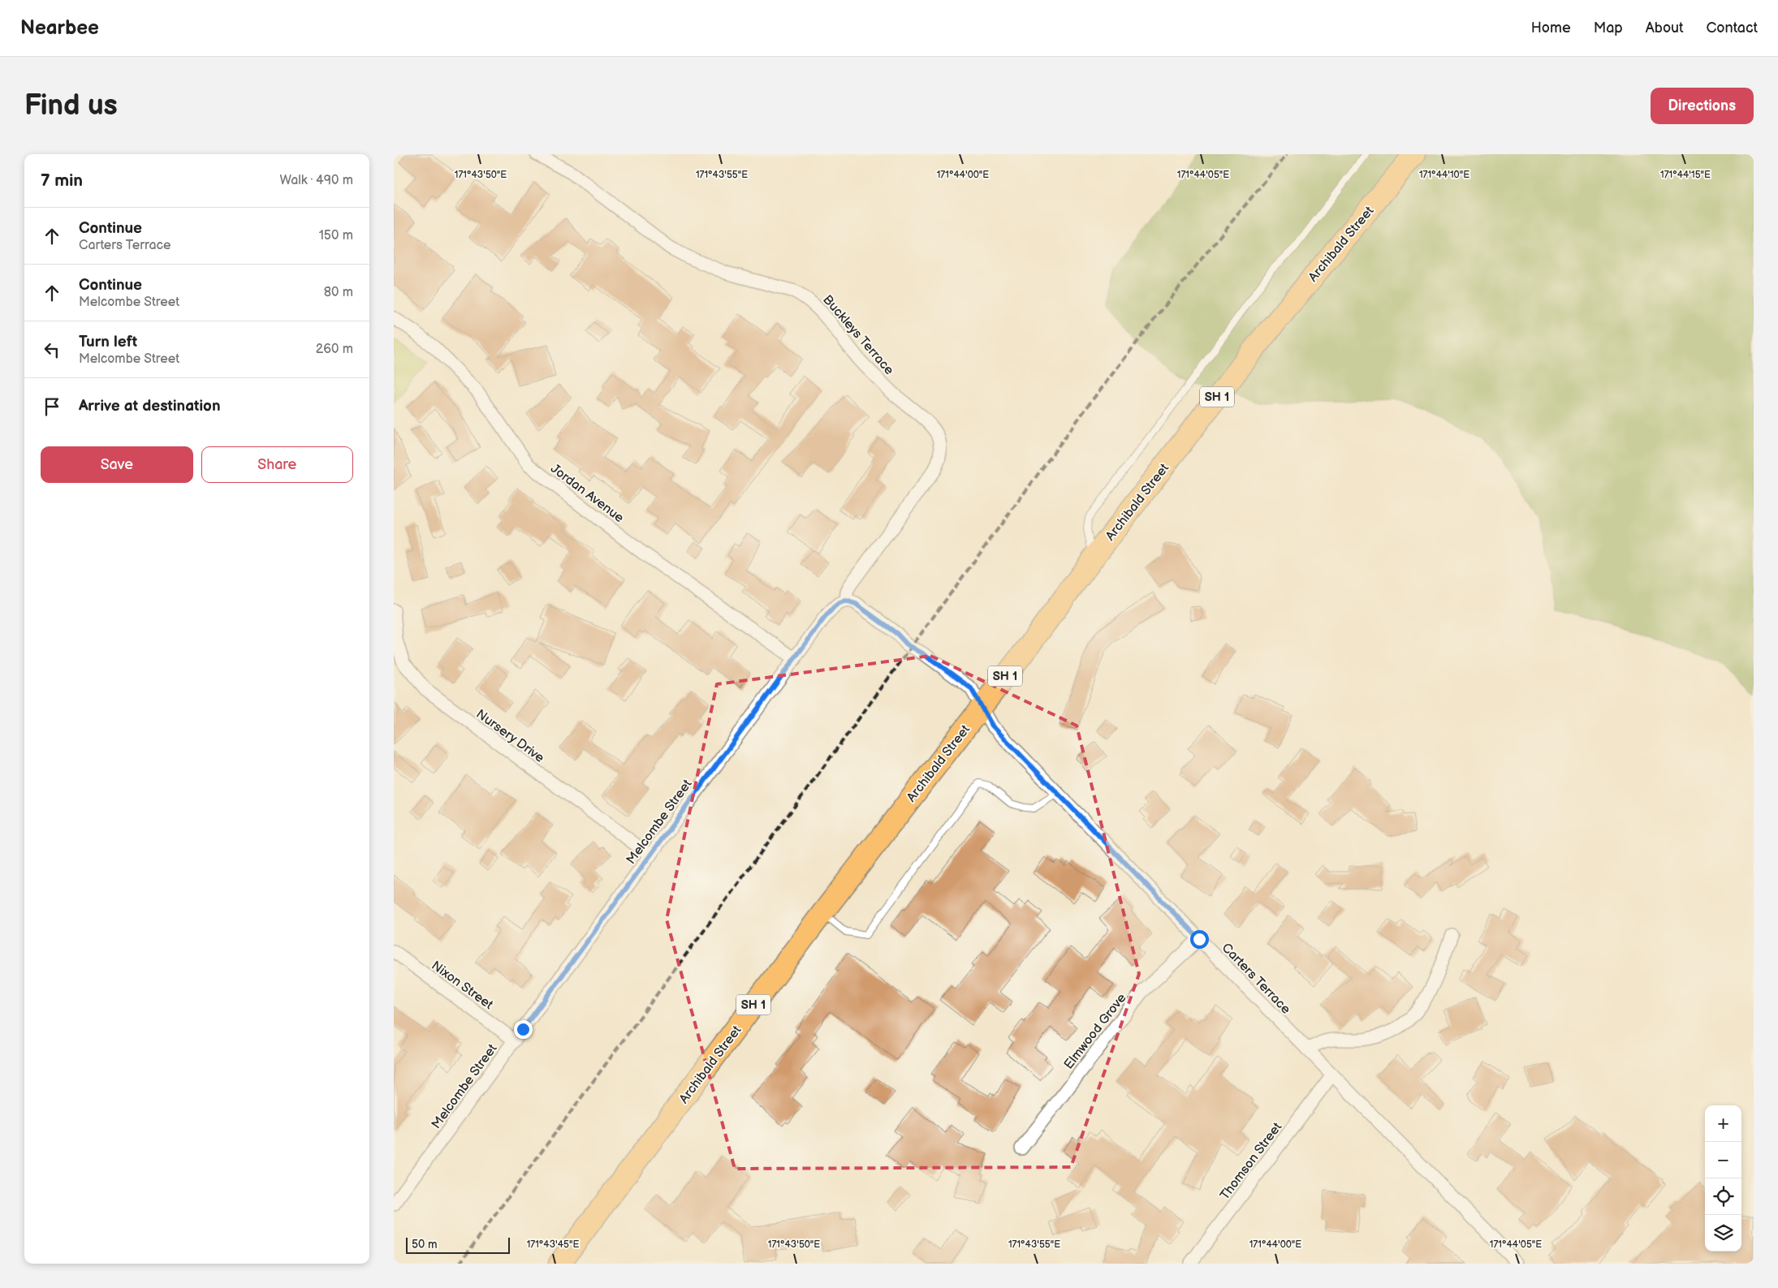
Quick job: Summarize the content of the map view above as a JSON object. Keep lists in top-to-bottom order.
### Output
{
  "streets": {
    "highway": ["Archibald Street", "SH 1"],
    "street": [
      "Buckleys Terrace",
      "Jordan Avenue",
      "Nursery Drive",
      "Melcombe Street",
      "Carters Terrace",
      "Nixon Street",
      "Elmwood Grove",
      "Thomson Street"
    ]
  },
  "crossings": [
    ["Archibald Street", "Carters Terrace"],
    ["Buckleys Terrace", "Melcombe Street"],
    ["Jordan Avenue", "Melcombe Street"],
    ["Nursery Drive", "Melcombe Street"],
    ["Melcombe Street", "Nixon Street"],
    ["Carters Terrace", "Elmwood Grove"],
    ["Carters Terrace", "Thomson Street"]
  ],
  "scale_bar": "50 m",
  "page": {
    "header": "Nearbee",
    "nav": [
      "Home",
      "Map",
      "About",
      "Contact"
    ],
    "buttons": [
      "Directions",
      ["Save", "Share"]
    ],
    "title": "Find us",
    "heading": ["7 min", "Walk · 490 m"],
    "list": [
      ["Continue", "Carters Terrace", "150 m"],
      ["Continue", "Melcombe Street", "80 m"],
      ["Turn left", "Melcombe Street", "260 m"],
      "Arrive at destination"
    ],
    "map_buttons": ["+", "−"],
    "scale": "50 m"
  },
  "coordinates": [
    "171°43'50\"E",
    "171°43'55\"E",
    "171°44'00\"E",
    "171°44'05\"E",
    "171°44'10\"E",
    "171°44'15\"E",
    "171°43'45\"E"
  ]
}
